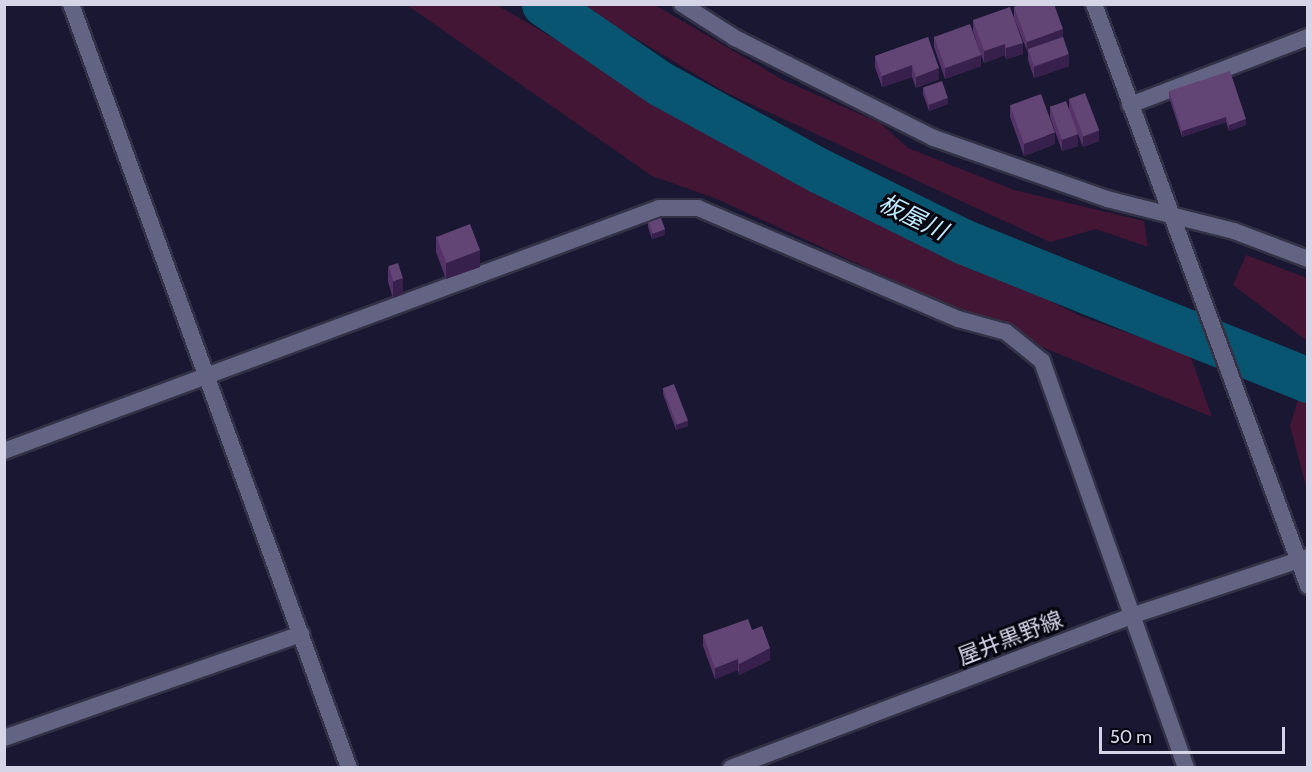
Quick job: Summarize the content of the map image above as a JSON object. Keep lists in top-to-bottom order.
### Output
{
  "streets": {
    "street": ["屋井黒野線"]
  },
  "water": ["板屋川"],
  "scale_bar": "50 m"
}
